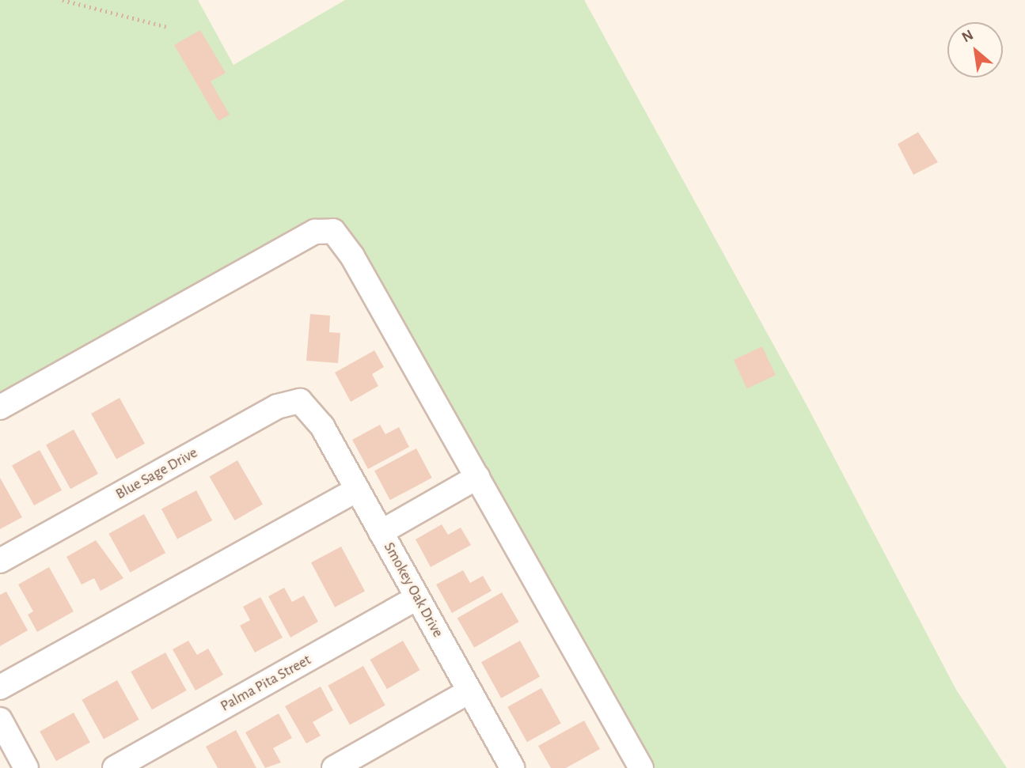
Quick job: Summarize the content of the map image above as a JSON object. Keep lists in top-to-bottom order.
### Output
{
  "streets": {
    "street": ["Blue Sage Drive", "Smokey Oak Drive", "Palma Pita Street"]
  },
  "crossings": [
    ["Blue Sage Drive", "Smokey Oak Drive"],
    ["Smokey Oak Drive", "Palma Pita Street"]
  ],
  "north": "top left"
}
